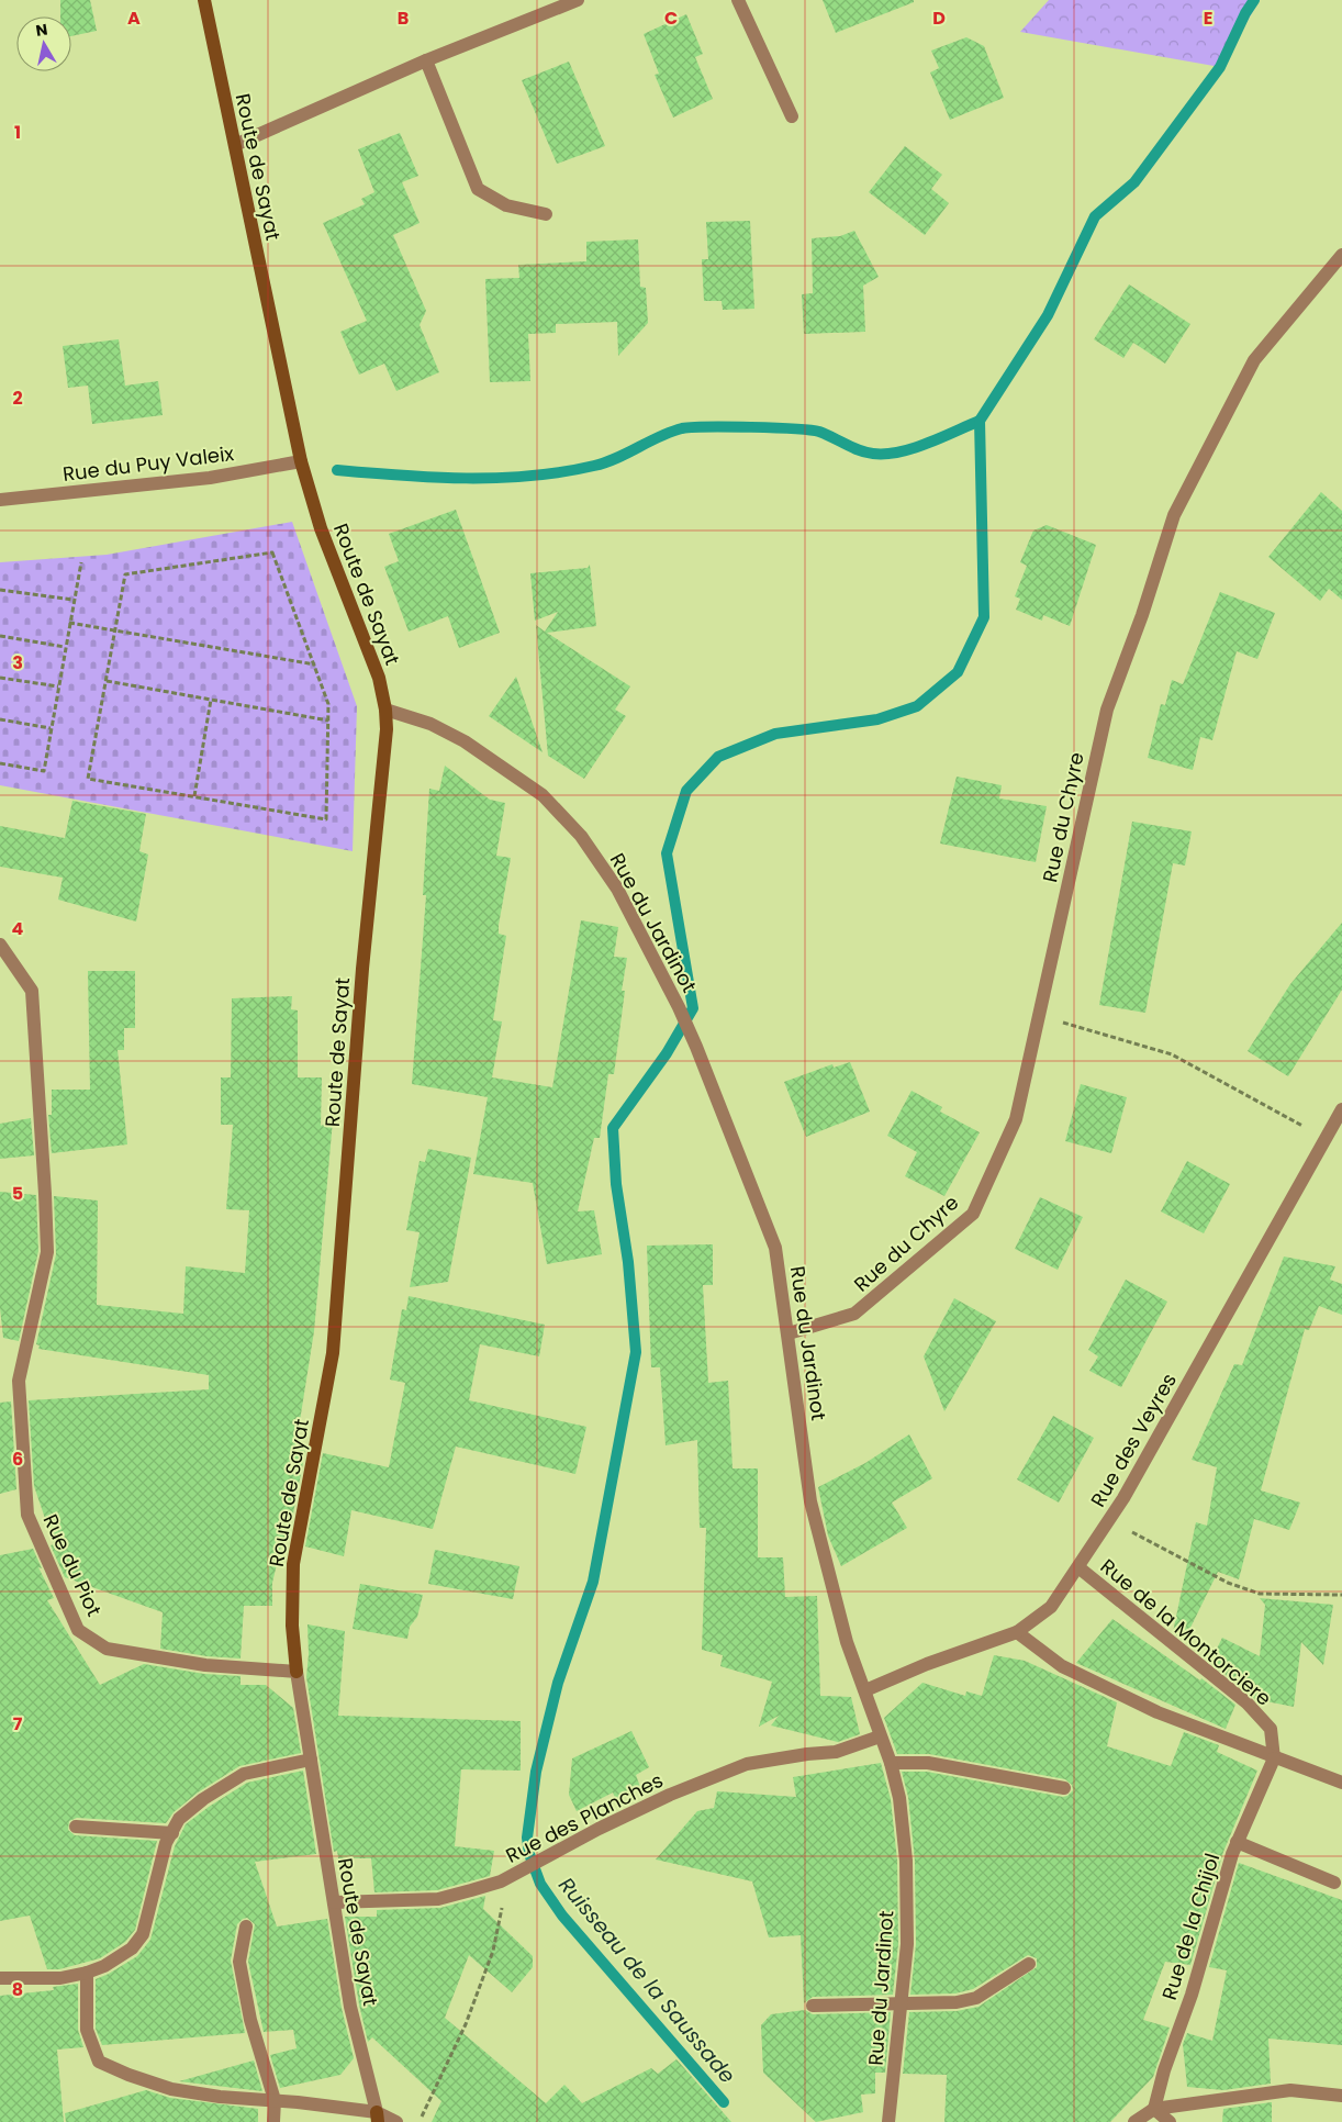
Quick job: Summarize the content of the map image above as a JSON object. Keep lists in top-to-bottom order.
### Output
{
  "streets": {
    "street": [
      "Route de Sayat",
      "Rue du Puy Valeix",
      "Rue du Chyre",
      "Rue du Jardinot",
      "Rue des Veyres",
      "Rue du Piot",
      "Rue de la Montorciere",
      "Rue des Planches",
      "Rue de la Chijol"
    ]
  },
  "crossings": [
    ["Route de Sayat", "Rue du Puy Valeix"],
    ["Route de Sayat", "Rue du Jardinot"],
    ["Route de Sayat", "Rue du Piot"],
    ["Route de Sayat", "Rue des Planches"],
    ["Rue du Chyre", "Rue du Jardinot"],
    ["Rue du Jardinot", "Rue des Veyres"],
    ["Rue du Jardinot", "Rue des Planches"],
    ["Rue des Veyres", "Rue de la Montorciere"],
    ["Rue de la Montorciere", "Rue de la Chijol"]
  ],
  "water": ["Ruisseau de la Saussade"],
  "north": "top",
  "grid": {
    "columns": [
      "A",
      "B",
      "C",
      "D",
      "E"
    ],
    "rows": [
      "1",
      "2",
      "3",
      "4",
      "5",
      "6",
      "7",
      "8"
    ]
  }
}
